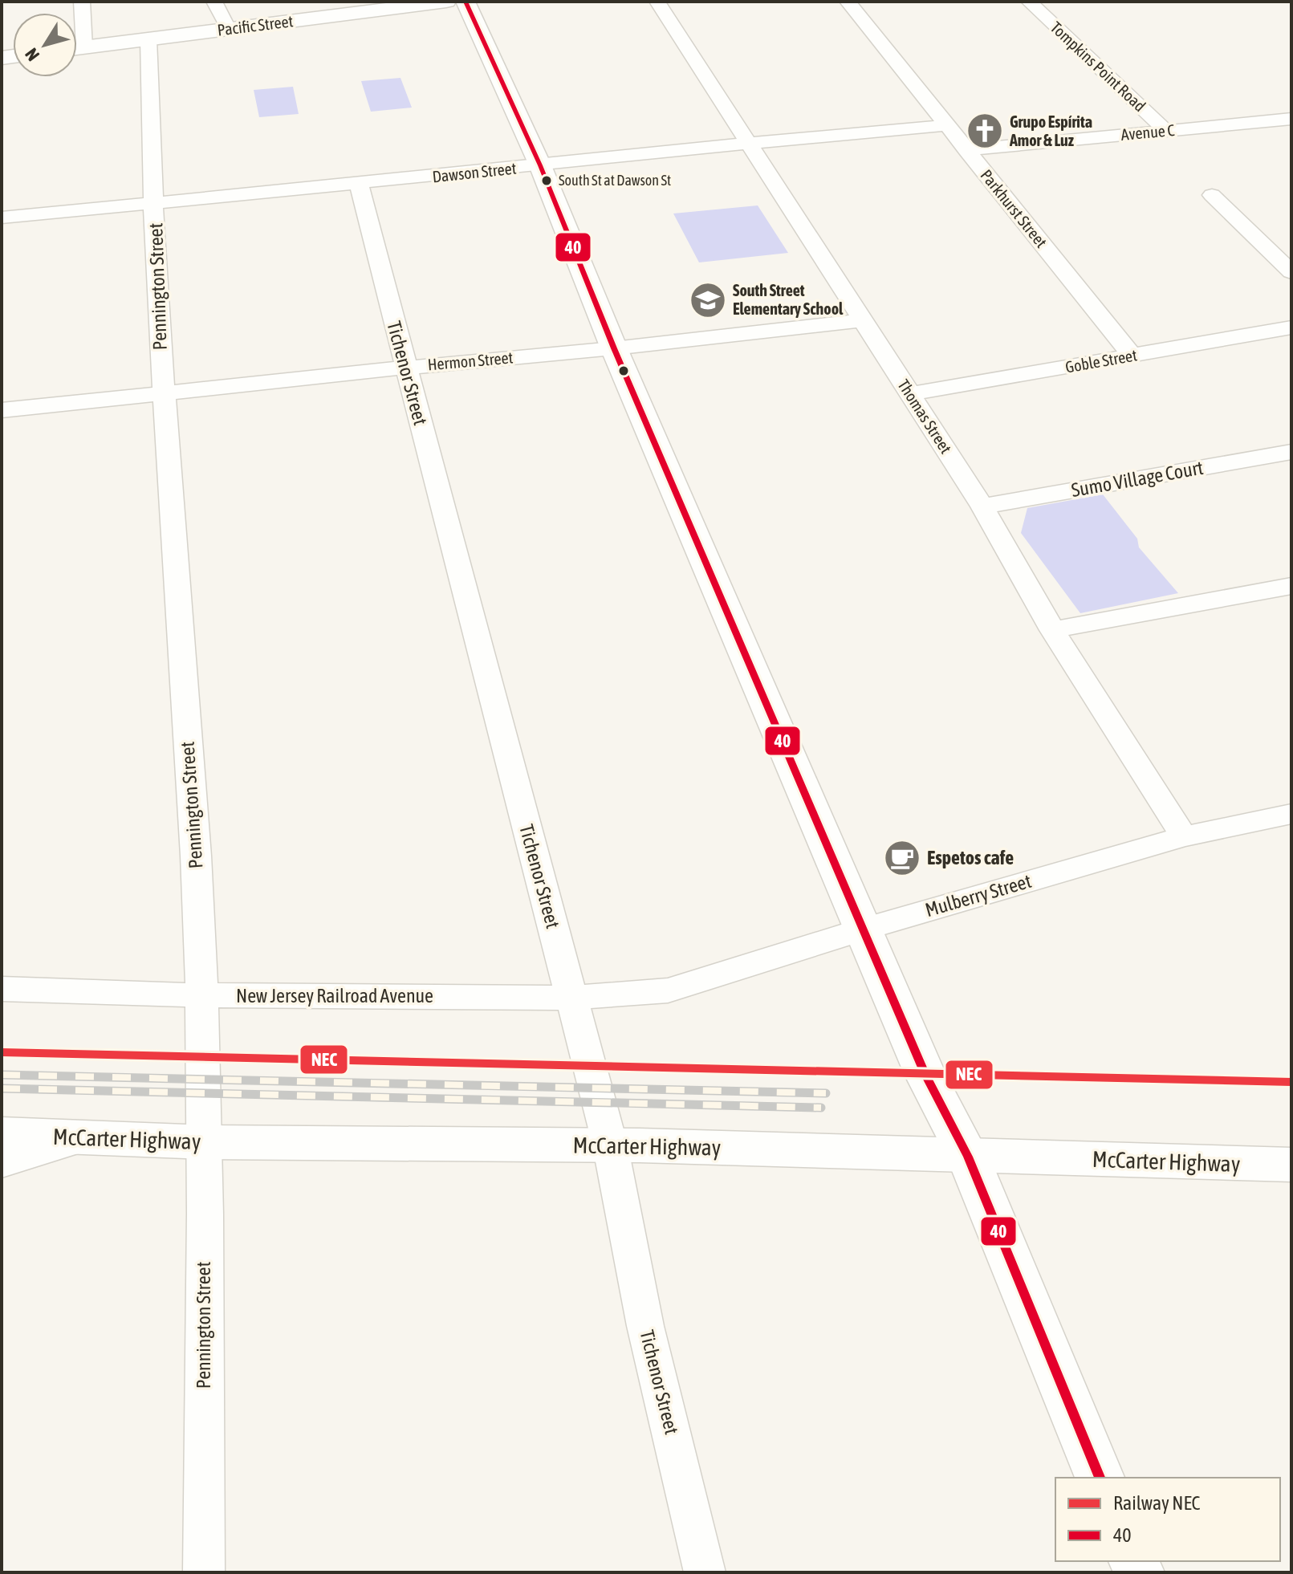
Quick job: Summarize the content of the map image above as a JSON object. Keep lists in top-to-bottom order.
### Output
{
  "streets": {
    "main road": ["Pacific Street", "McCarter Highway"],
    "street": [
      "Tompkins Point Road",
      "Avenue C",
      "Dawson Street",
      "Parkhurst Street",
      "Pennington Street",
      "Hermon Street",
      "Goble Street",
      "Tichenor Street",
      "Thomas Street",
      "Sumo Village Court",
      "Mulberry Street",
      "New Jersey Railroad Avenue"
    ]
  },
  "crossings": [
    ["Pacific Street", "Pennington Street"],
    ["Tompkins Point Road", "Avenue C"],
    ["Avenue C", "Parkhurst Street"],
    ["Dawson Street", "Parkhurst Street"],
    ["Dawson Street", "Pennington Street"],
    ["Dawson Street", "Tichenor Street"],
    ["Dawson Street", "Thomas Street"],
    ["Parkhurst Street", "Goble Street"],
    ["Pennington Street", "Hermon Street"],
    ["Pennington Street", "New Jersey Railroad Avenue"],
    ["Pennington Street", "McCarter Highway"],
    ["Hermon Street", "Tichenor Street"],
    ["Hermon Street", "Thomas Street"],
    ["Goble Street", "Thomas Street"],
    ["Tichenor Street", "New Jersey Railroad Avenue"],
    ["Tichenor Street", "McCarter Highway"],
    ["Thomas Street", "Sumo Village Court"],
    ["Thomas Street", "Mulberry Street"],
    ["Mulberry Street", "New Jersey Railroad Avenue"]
  ],
  "places": {
    "church": ["Grupo Espírita Amor & Luz"],
    "other": ["South St at Dawson St"],
    "school or university": ["South Street Elementary School"],
    "cafe": ["Espetos cafe"]
  },
  "lines": ["transit line 40", "rail line NEC"],
  "legend": ["Railway NEC", "40"],
  "north": "bottom left"
}
